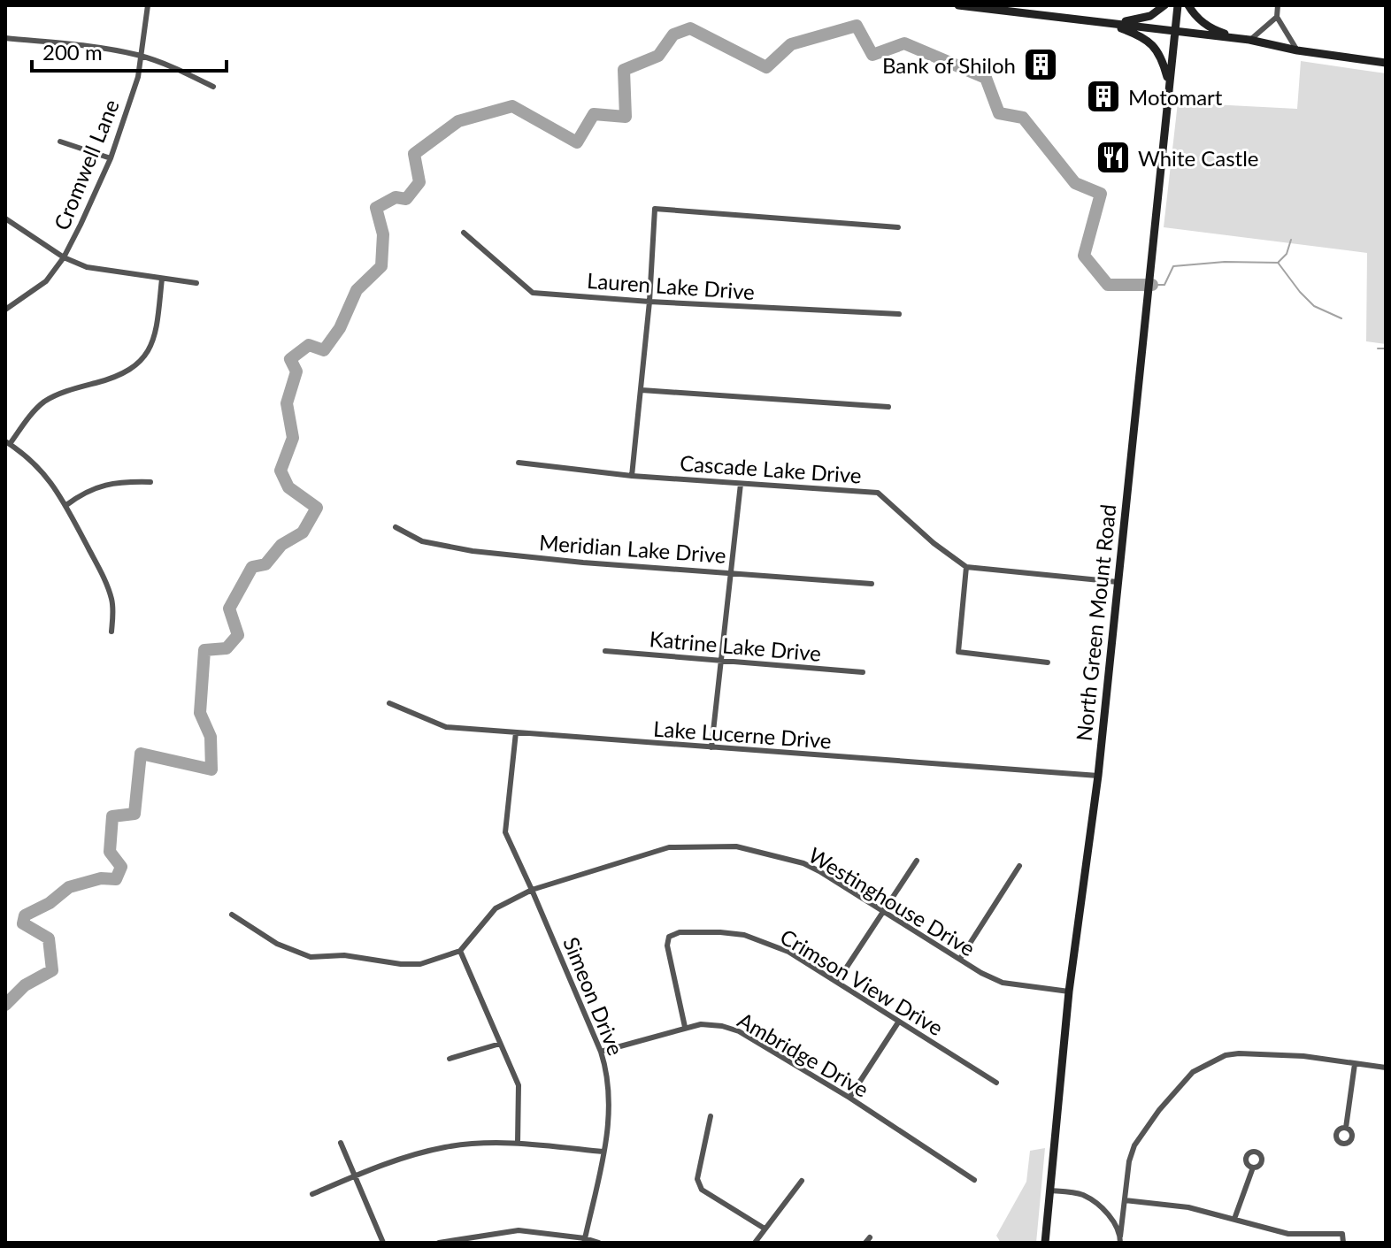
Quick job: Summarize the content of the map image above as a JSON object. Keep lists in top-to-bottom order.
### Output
{
  "streets": {
    "street": [
      "Cromwell Lane",
      "Lauren Lake Drive",
      "Cascade Lake Drive",
      "Meridian Lake Drive",
      "North Green Mount Road",
      "Katrine Lake Drive",
      "Lake Lucerne Drive",
      "Westinghouse Drive",
      "Crimson View Drive",
      "Simeon Drive",
      "Ambridge Drive"
    ]
  },
  "crossings": [
    ["North Green Mount Road", "Lake Lucerne Drive"],
    ["North Green Mount Road", "Westinghouse Drive"],
    ["Lake Lucerne Drive", "Simeon Drive"],
    ["Westinghouse Drive", "Simeon Drive"],
    ["Crimson View Drive", "Ambridge Drive"],
    ["Simeon Drive", "Ambridge Drive"]
  ],
  "places": {
    "building": ["Bank of Shiloh", "Motomart"],
    "restaurant": ["White Castle"]
  },
  "scale_bar": "200 m"
}
